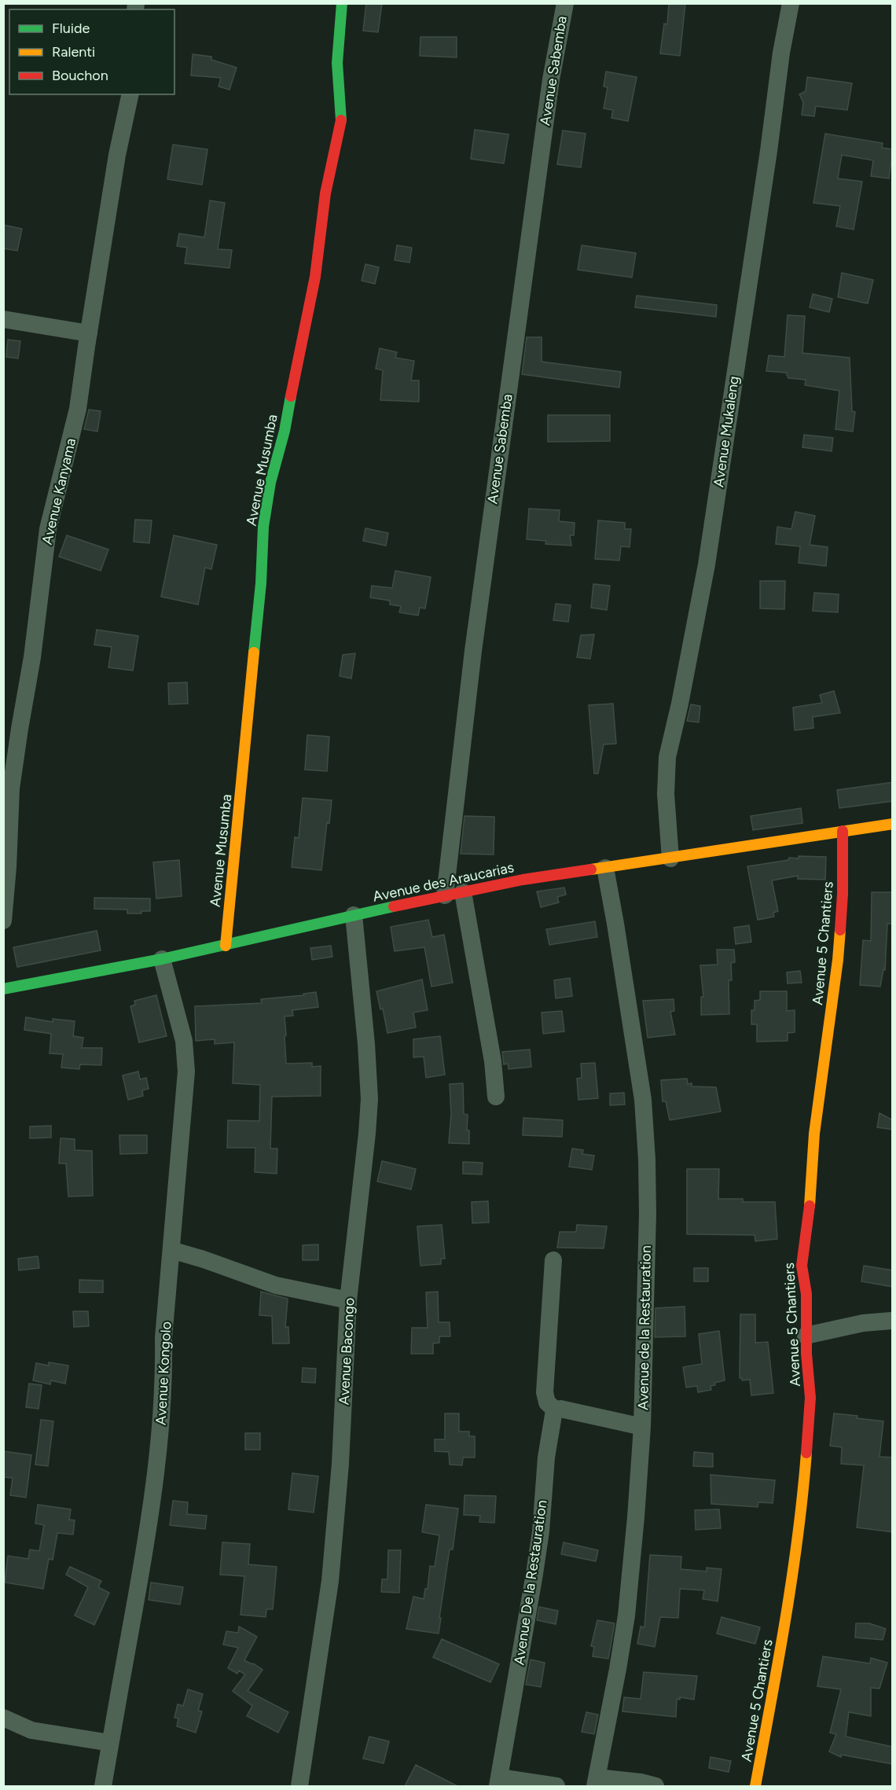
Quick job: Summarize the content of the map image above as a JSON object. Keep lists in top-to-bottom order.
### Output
{
  "streets": {
    "street": [
      "Avenue Sabemba",
      "Avenue Mukaleng",
      "Avenue Musumba",
      "Avenue Kanyama",
      "Avenue des Araucarias",
      "Avenue 5 Chantiers",
      "Avenue de la Restauration",
      "Avenue Bacongo",
      "Avenue Kongolo",
      "Avenue De la Restauration"
    ]
  },
  "crossings": [
    ["Avenue Sabemba", "Avenue des Araucarias"],
    ["Avenue Mukaleng", "Avenue des Araucarias"],
    ["Avenue Musumba", "Avenue des Araucarias"],
    ["Avenue des Araucarias", "Avenue 5 Chantiers"],
    ["Avenue des Araucarias", "Avenue de la Restauration"],
    ["Avenue des Araucarias", "Avenue Bacongo"],
    ["Avenue des Araucarias", "Avenue Kongolo"],
    ["Avenue de la Restauration", "Avenue De la Restauration"]
  ],
  "legend": ["Fluide", "Ralenti", "Bouchon"]
}
